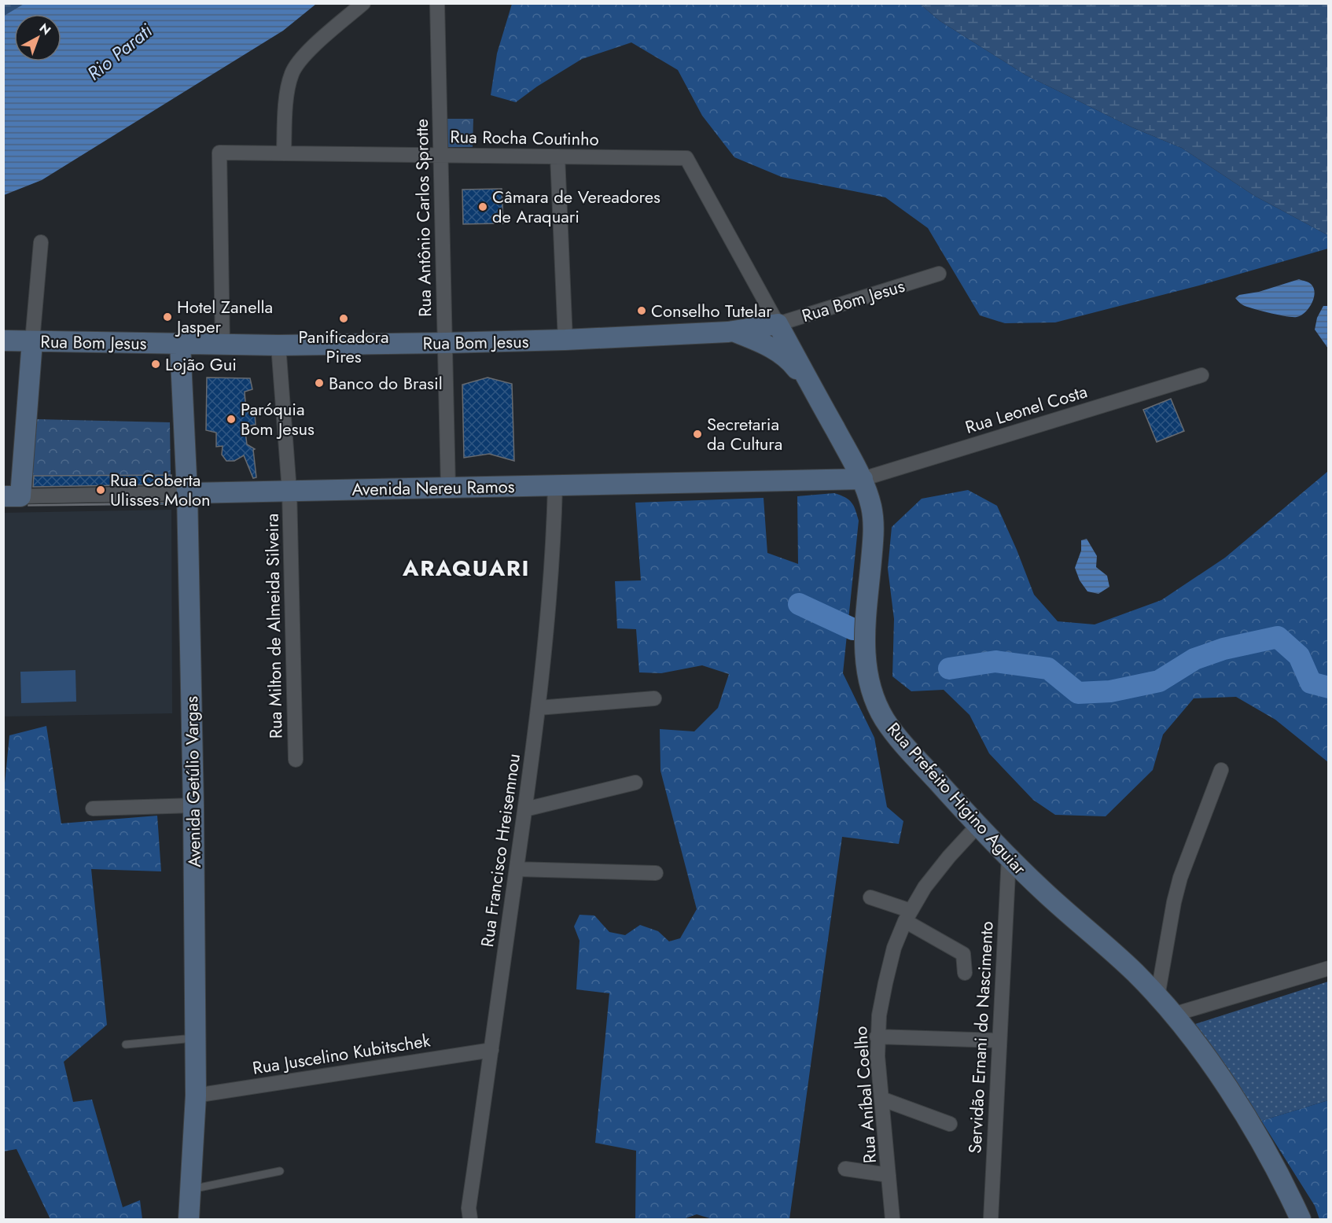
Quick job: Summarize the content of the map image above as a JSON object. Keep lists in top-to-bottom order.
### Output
{
  "streets": {
    "main road": [
      "Rua Bom Jesus",
      "Avenida Nereu Ramos",
      "Avenida Getúlio Vargas",
      "Rua Prefeito Higino Aguiar"
    ],
    "street": [
      "Rua Rocha Coutinho",
      "Rua Antônio Carlos Sprotte",
      "Rua Leonel Costa",
      "Rua Milton de Almeida Silveira",
      "Rua Francisco Hreisemnou",
      "Servidão Ernani do Nascimento",
      "Rua Juscelino Kubitschek",
      "Rua Aníbal Coelho"
    ]
  },
  "crossings": [
    ["Rua Rocha Coutinho", "Rua Antônio Carlos Sprotte"],
    ["Rua Rocha Coutinho", "Rua Bom Jesus"],
    ["Rua Rocha Coutinho", "Rua Prefeito Higino Aguiar"],
    ["Rua Antônio Carlos Sprotte", "Rua Bom Jesus"],
    ["Rua Antônio Carlos Sprotte", "Avenida Nereu Ramos"],
    ["Rua Bom Jesus", "Rua Milton de Almeida Silveira"],
    ["Rua Bom Jesus", "Avenida Getúlio Vargas"],
    ["Rua Bom Jesus", "Rua Prefeito Higino Aguiar"],
    ["Rua Leonel Costa", "Avenida Nereu Ramos"],
    ["Rua Leonel Costa", "Rua Prefeito Higino Aguiar"],
    ["Avenida Nereu Ramos", "Rua Milton de Almeida Silveira"],
    ["Avenida Nereu Ramos", "Avenida Getúlio Vargas"],
    ["Avenida Nereu Ramos", "Rua Prefeito Higino Aguiar"],
    ["Avenida Nereu Ramos", "Rua Francisco Hreisemnou"],
    ["Avenida Getúlio Vargas", "Rua Juscelino Kubitschek"],
    ["Rua Prefeito Higino Aguiar", "Servidão Ernani do Nascimento"],
    ["Rua Prefeito Higino Aguiar", "Rua Aníbal Coelho"],
    ["Rua Francisco Hreisemnou", "Rua Juscelino Kubitschek"]
  ],
  "districts": ["ARAQUARI"],
  "water": ["Rio Parati"],
  "places": [
    "Câmara de Vereadores de Araquari",
    "Conselho Tutelar",
    "Hotel Zanella Jasper",
    "Panificadora Pires",
    "Lojão Gui",
    "Banco do Brasil",
    "Paróquia Bom Jesus",
    "Secretaria da Cultura",
    "Rua Coberta Ulisses Molon"
  ],
  "north": "top right"
}
